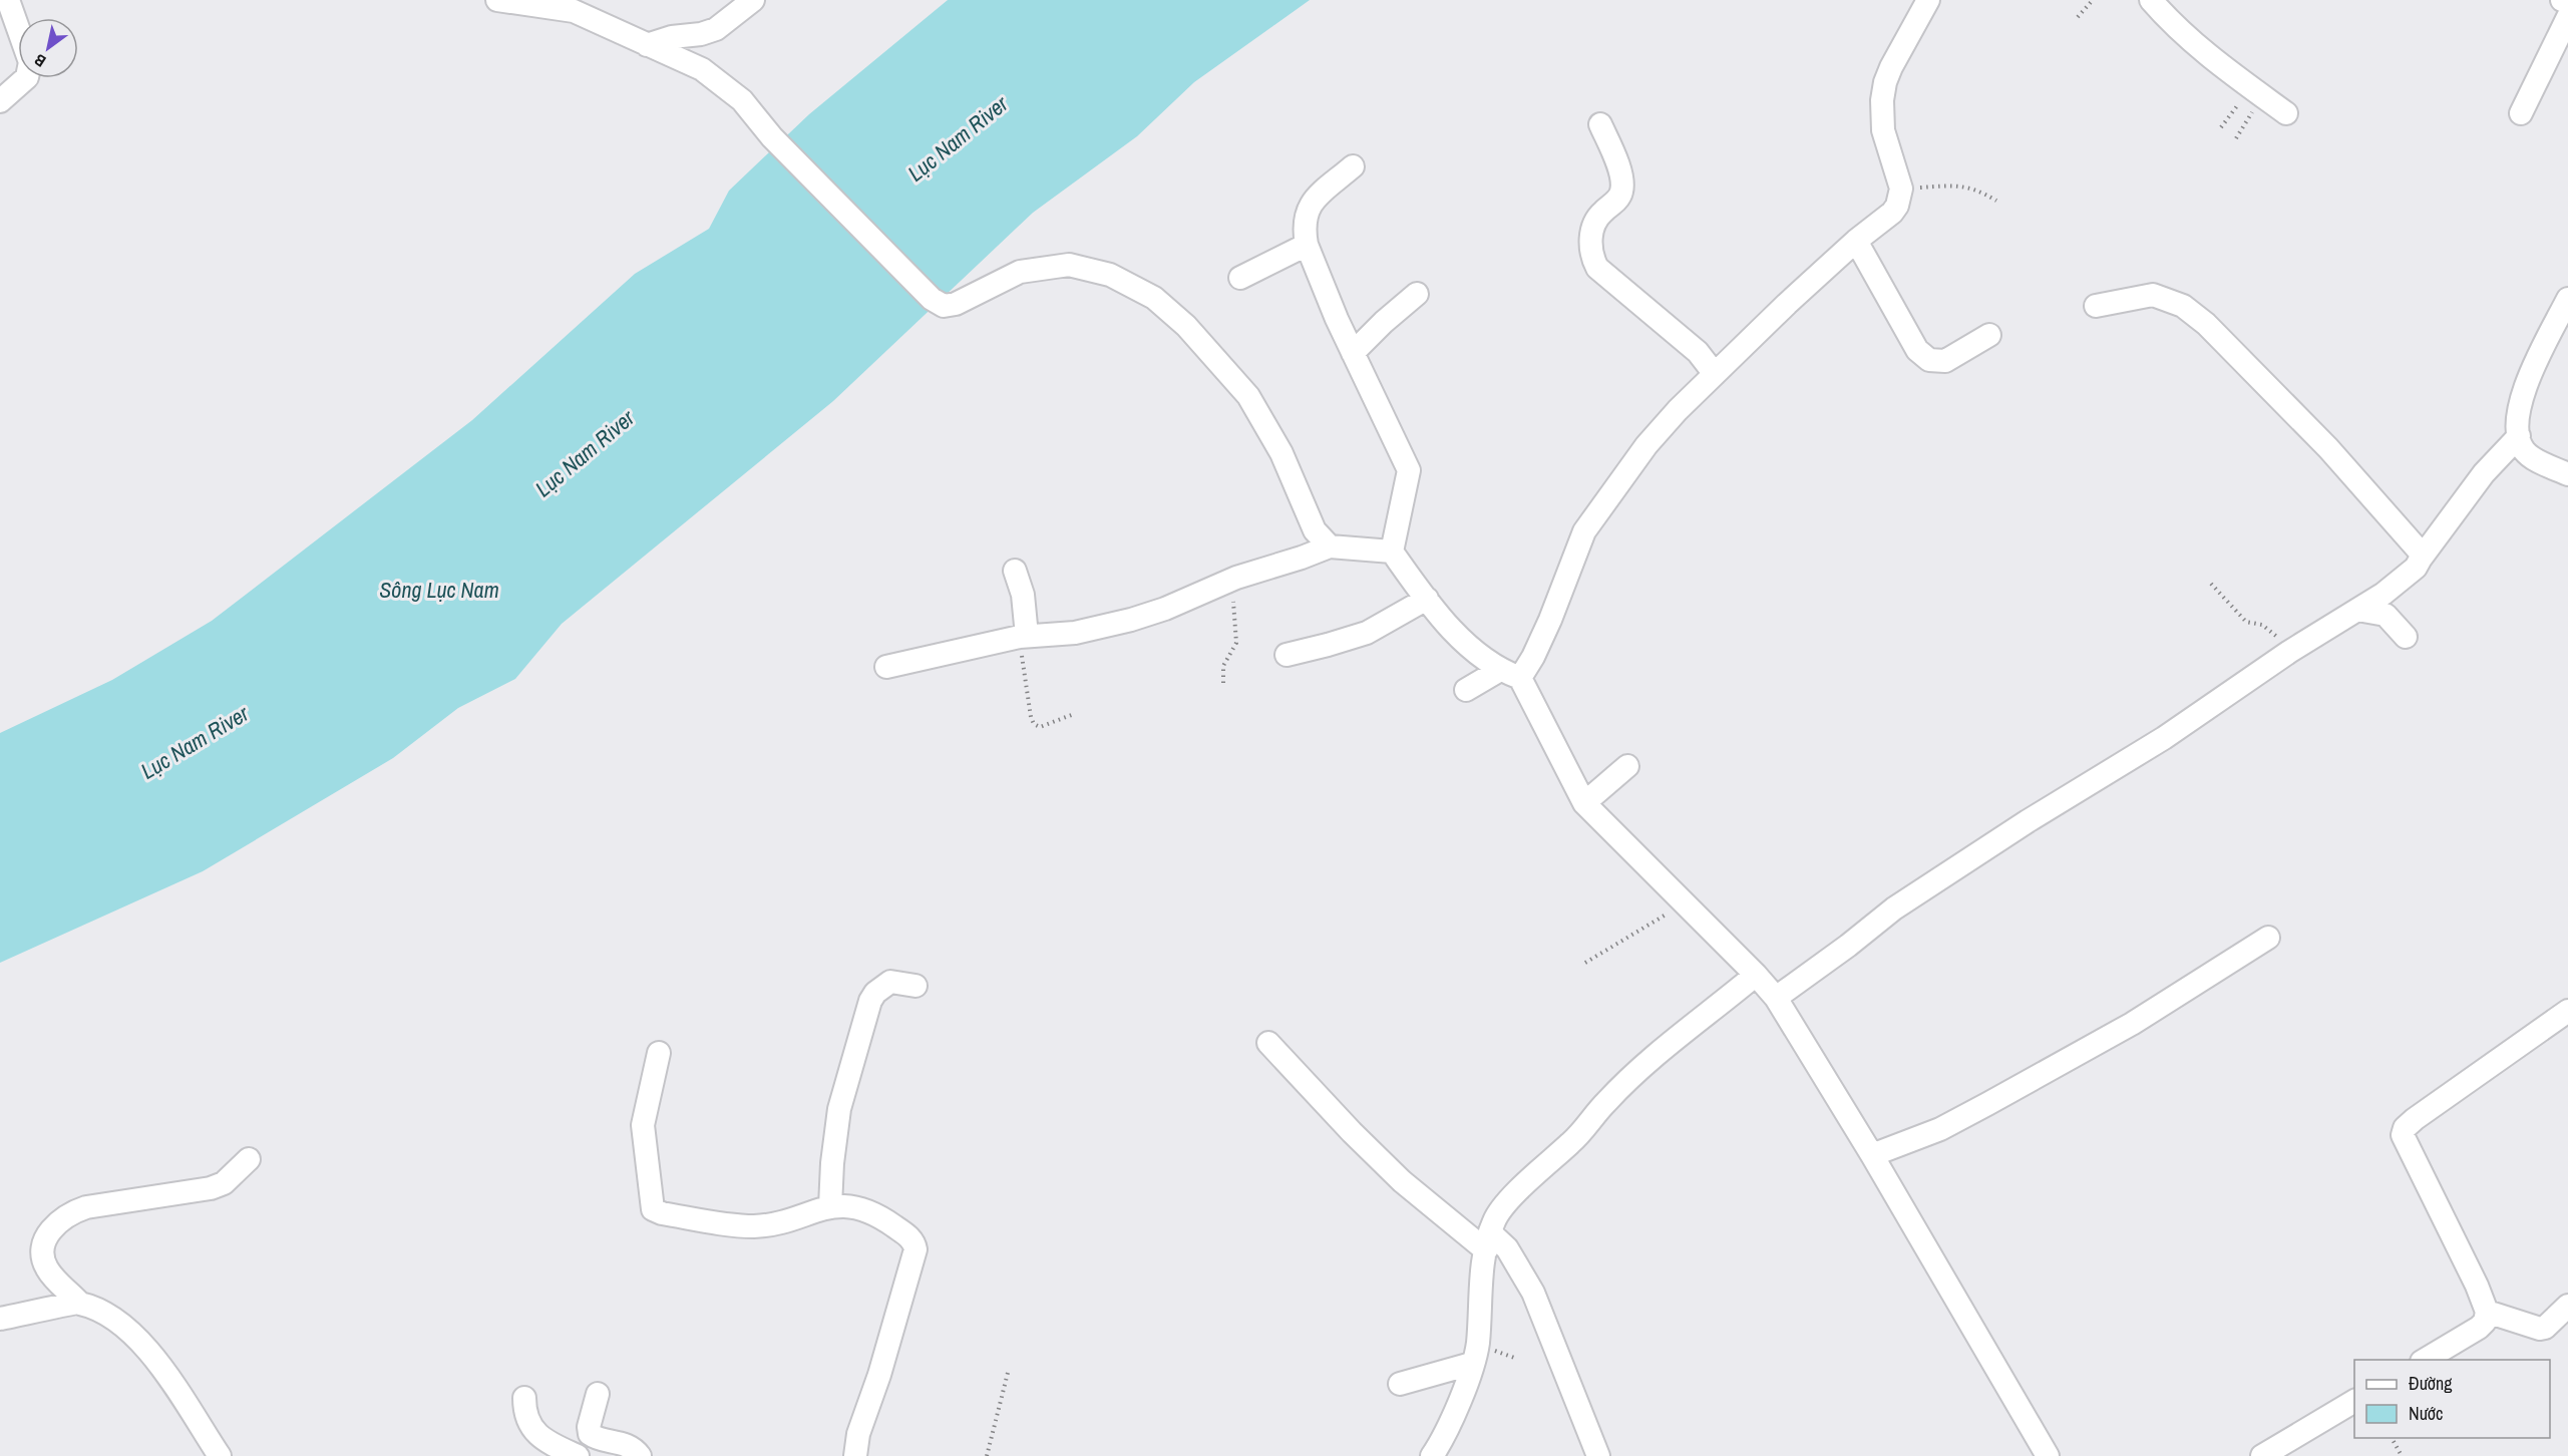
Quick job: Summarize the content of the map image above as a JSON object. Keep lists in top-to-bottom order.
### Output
{
  "water": ["Lục Nam River", "Sông Lục Nam"],
  "legend": ["Đường", "Nước"],
  "north": "bottom left"
}
